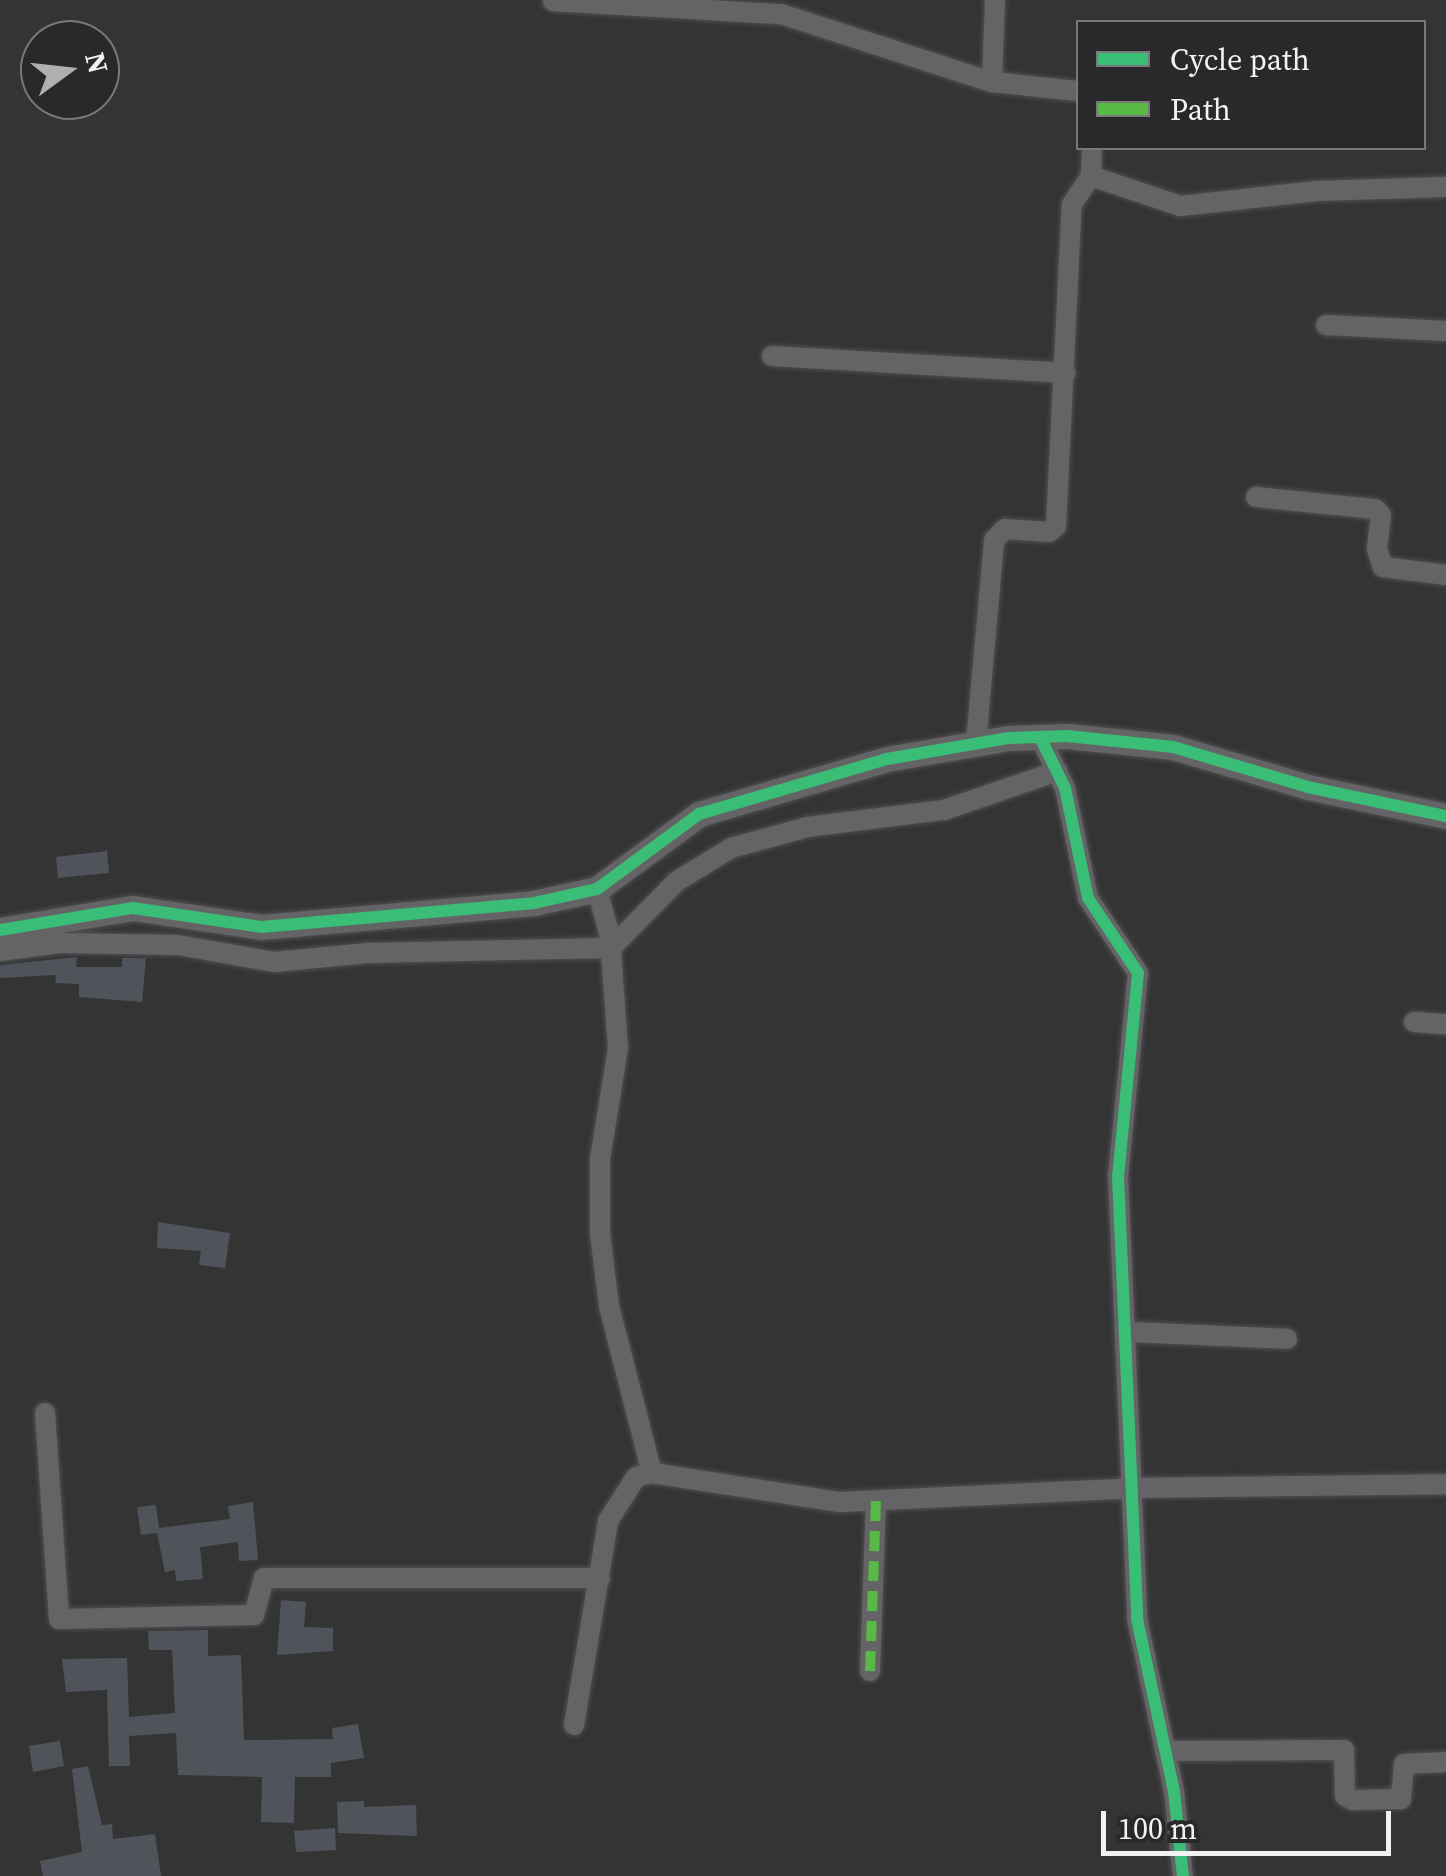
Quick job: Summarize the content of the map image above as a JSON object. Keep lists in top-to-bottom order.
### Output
{
  "legend": ["Cycle path", "Path"],
  "scale_bar": "100 m",
  "north": "right"
}
